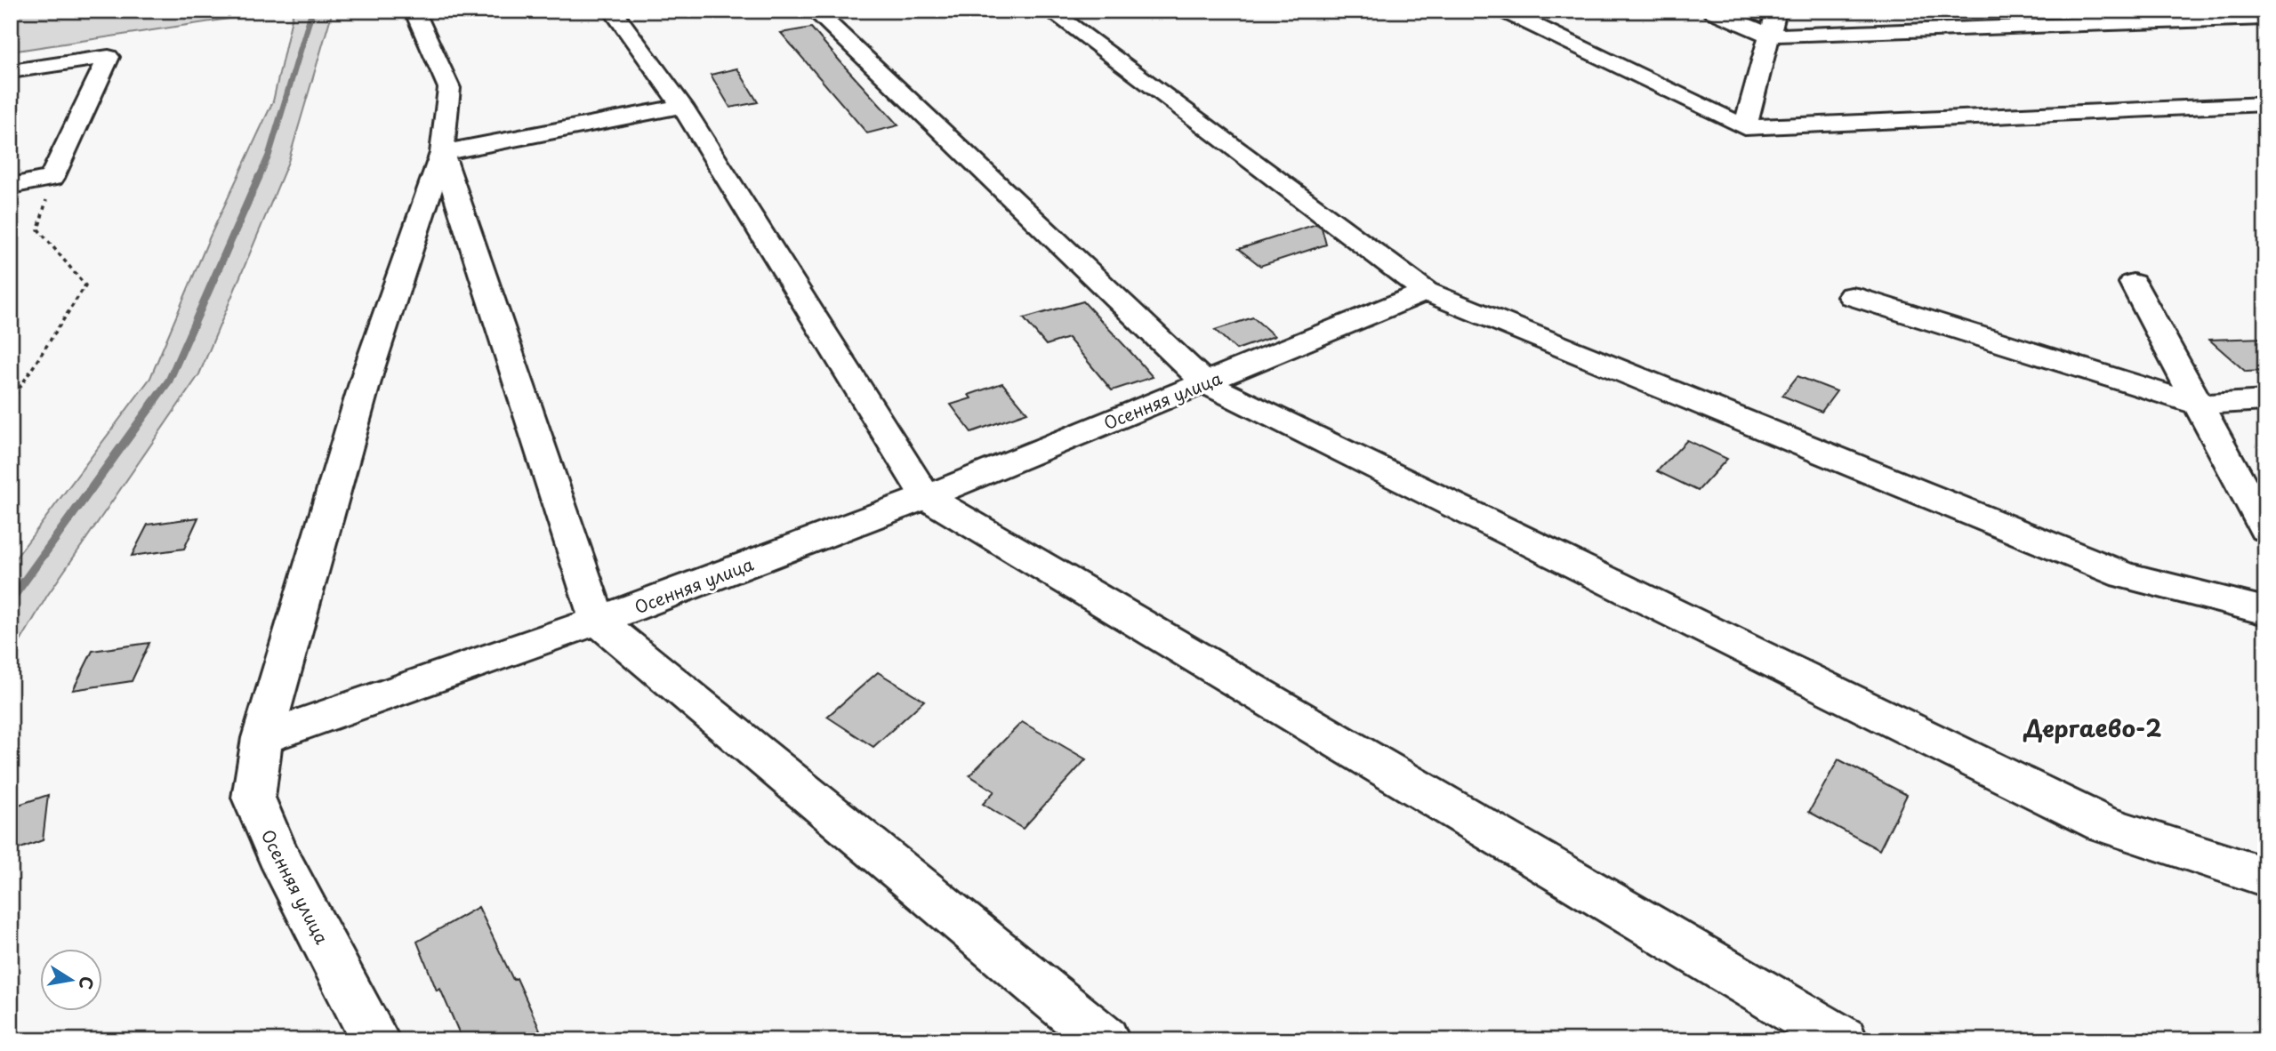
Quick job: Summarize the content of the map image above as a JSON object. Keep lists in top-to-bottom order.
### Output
{
  "streets": {
    "street": ["Осенняя улица"]
  },
  "districts": ["Дергаево-2"],
  "north": "right"
}
